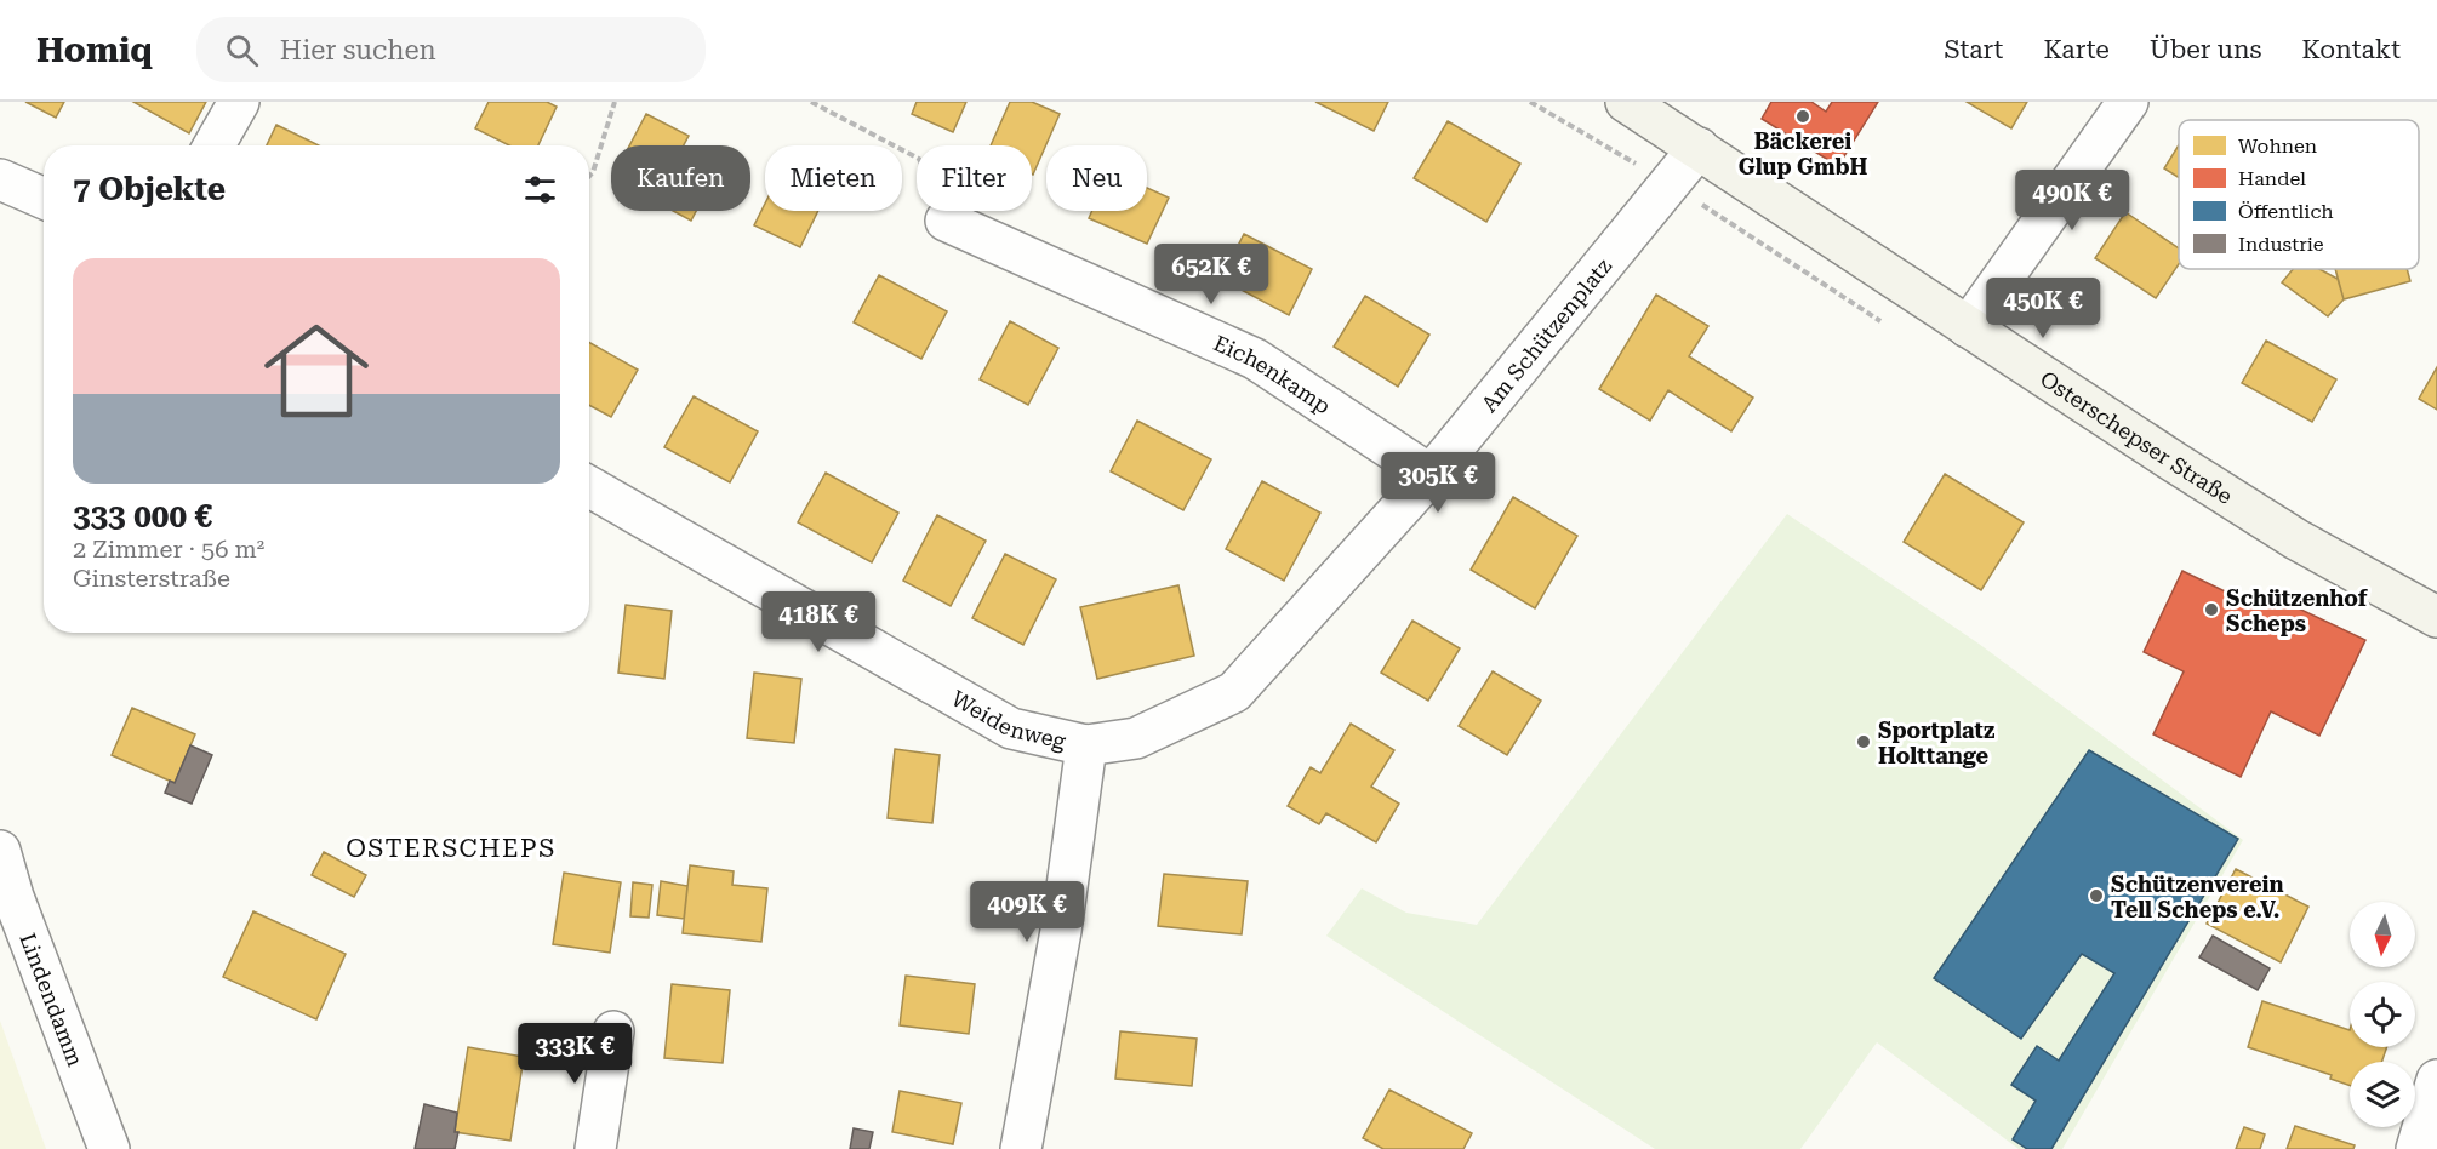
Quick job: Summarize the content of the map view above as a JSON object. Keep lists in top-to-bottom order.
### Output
{
  "streets": {
    "main road": ["Osterschepser Straße"],
    "street": [
      "Am Schützenplatz",
      "Eichenkamp",
      "Weidenweg",
      "Lindendamm"
    ]
  },
  "crossings": [
    ["Am Schützenplatz", "Eichenkamp"],
    ["Am Schützenplatz", "Osterschepser Straße"],
    ["Am Schützenplatz", "Weidenweg"]
  ],
  "districts": ["OSTERSCHEPS"],
  "places": [
    "Bäckerei Glup GmbH",
    "Schützenhof Scheps",
    "Sportplatz Holttange",
    "Schützenverein Tell Scheps e.V."
  ],
  "legend": [
    "Wohnen",
    "Handel",
    "Öffentlich",
    "Industrie"
  ],
  "north": "bottom",
  "page": {
    "header": "Homiq",
    "search": "Hier suchen",
    "nav": [
      "Start",
      "Karte",
      "Über uns",
      "Kontakt"
    ],
    "chip": [
      "Kaufen",
      "Mieten",
      "Filter",
      "Neu"
    ],
    "heading": "7 Objekte",
    "price": [
      "490K €",
      "652K €",
      "450K €",
      "305K €",
      "418K €",
      "409K €",
      "333K €"
    ],
    "list": [
      {
        "name": "333 000 €",
        "note": "2 Zimmer · 56 m² · Ginsterstraße"
      }
    ]
  }
}
